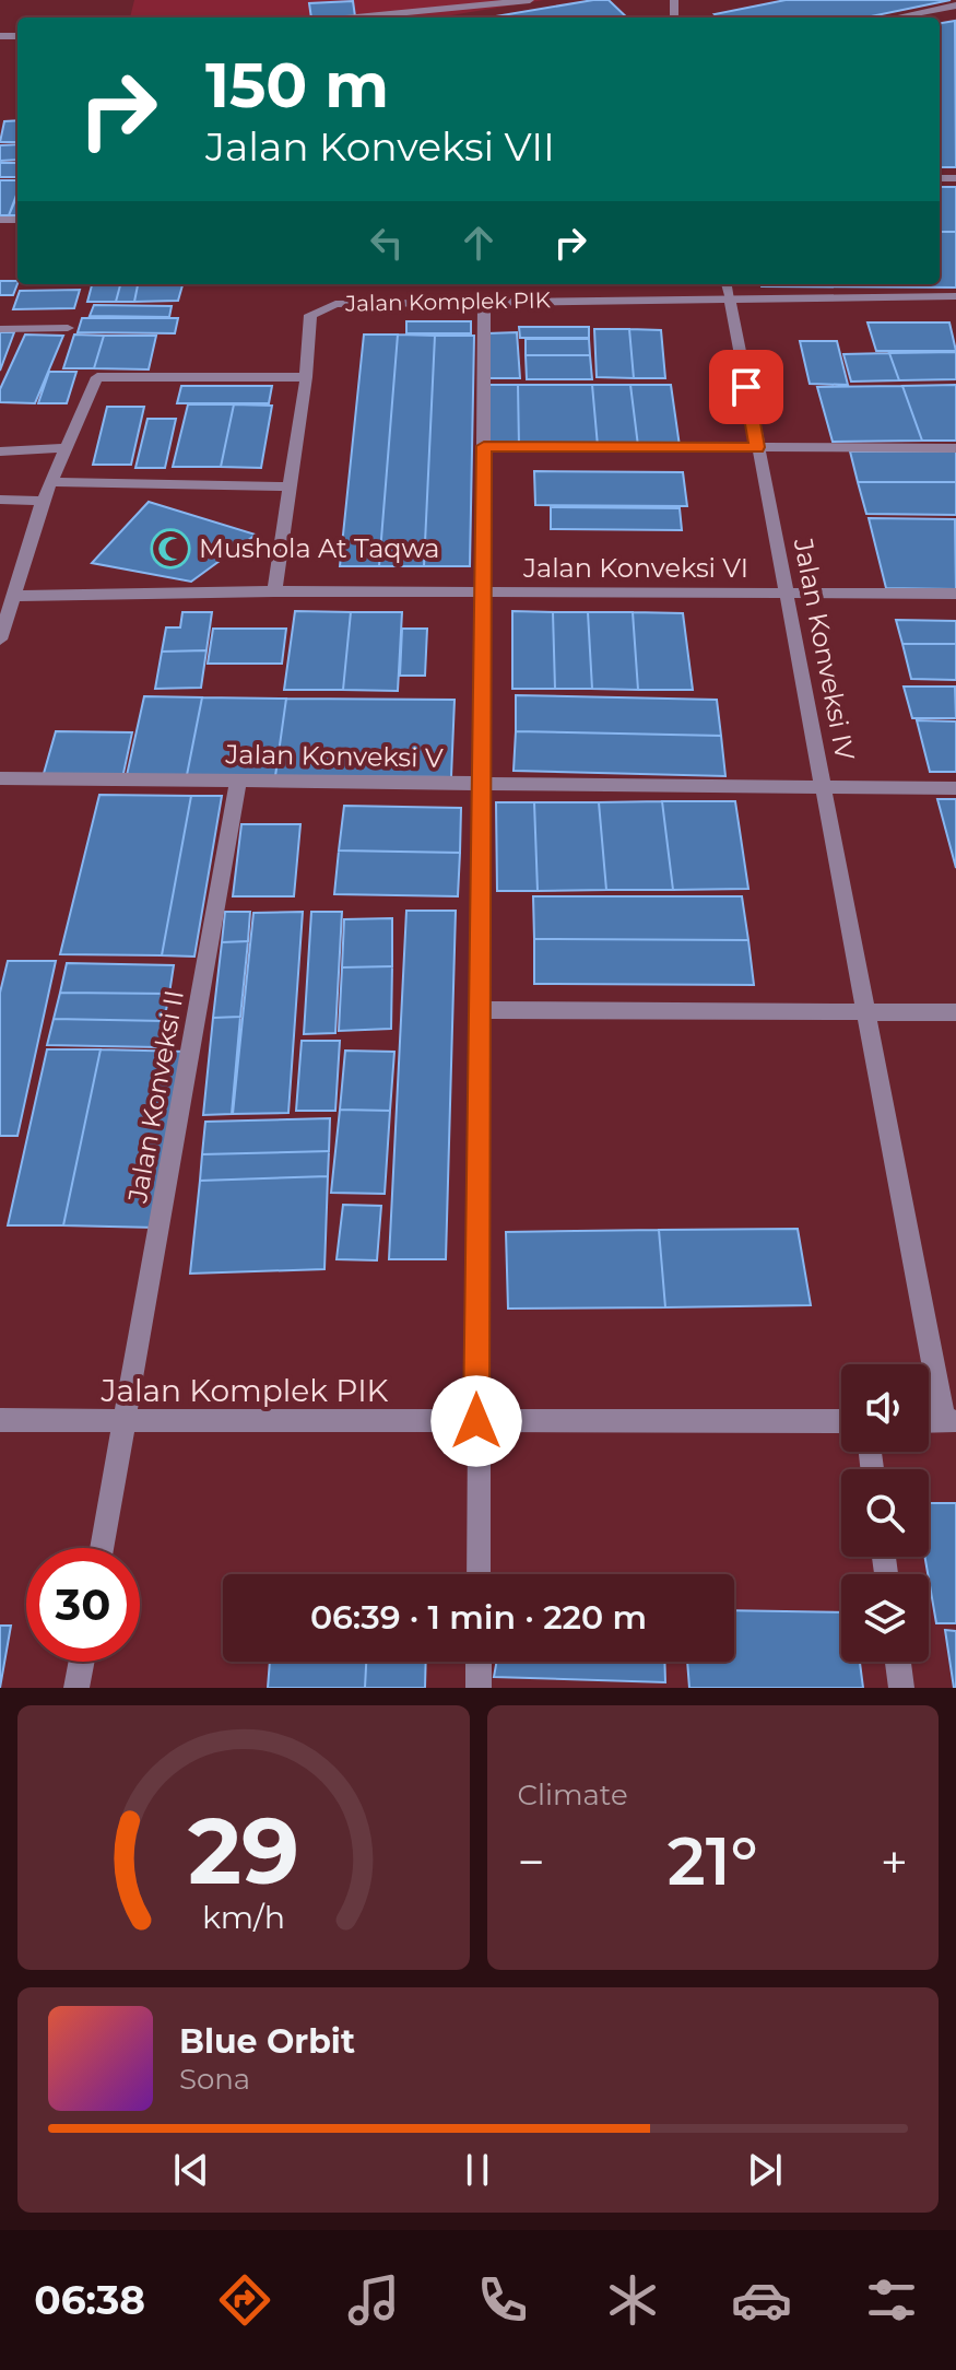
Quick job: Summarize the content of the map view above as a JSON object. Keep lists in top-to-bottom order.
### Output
{
  "streets": {
    "street": [
      "Jalan Komplek PIK",
      "Jalan Konveksi VI",
      "Jalan Konveksi IV",
      "Jalan Konveksi V",
      "Jalan Konveksi II"
    ]
  },
  "crossings": [
    ["Jalan Komplek PIK", "Jalan Konveksi IV"],
    ["Jalan Komplek PIK", "Jalan Konveksi II"],
    ["Jalan Konveksi VI", "Jalan Konveksi IV"],
    ["Jalan Konveksi IV", "Jalan Konveksi V"],
    ["Jalan Konveksi V", "Jalan Konveksi II"]
  ],
  "places": {
    "mosque": ["Mushola At Taqwa"]
  },
  "page": {
    "turn": ["150 m", "Jalan Konveksi VII"],
    "limit": "30",
    "trip": "06:39 · 1 min · 220 m",
    "tile": "Climate",
    "heat": ["−", "21°", "+"],
    "song": ["Blue Orbit", "Sona"],
    "tabs": "06:38",
    "gauge": ["29", "km/h"]
  }
}
